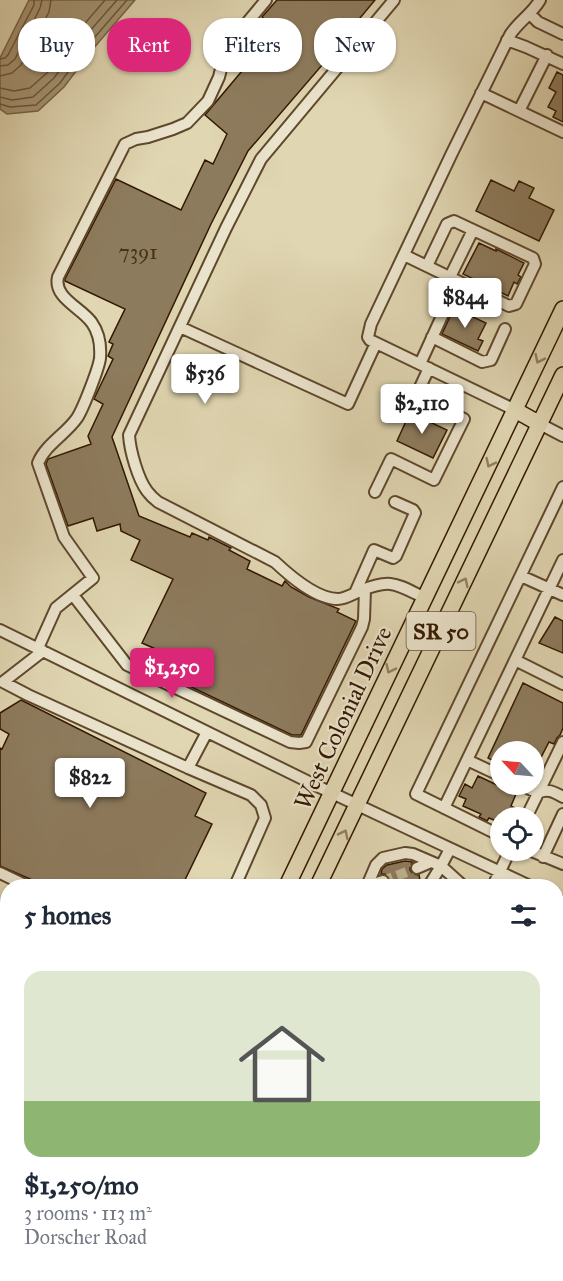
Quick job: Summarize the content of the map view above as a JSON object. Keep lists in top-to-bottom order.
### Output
{
  "streets": {
    "highway": ["SR 50", "West Colonial Drive"]
  },
  "house_numbers": ["7391"],
  "north": "top left",
  "page": {
    "chip": [
      "Buy",
      "Rent",
      "Filters",
      "New"
    ],
    "price": [
      "$844",
      "$536",
      "$2,110",
      "$1,250",
      "$822"
    ],
    "heading": "5 homes",
    "list": [
      {
        "name": "$1,250/mo",
        "note": "3 rooms · 113 m² · Dorscher Road"
      }
    ]
  }
}
